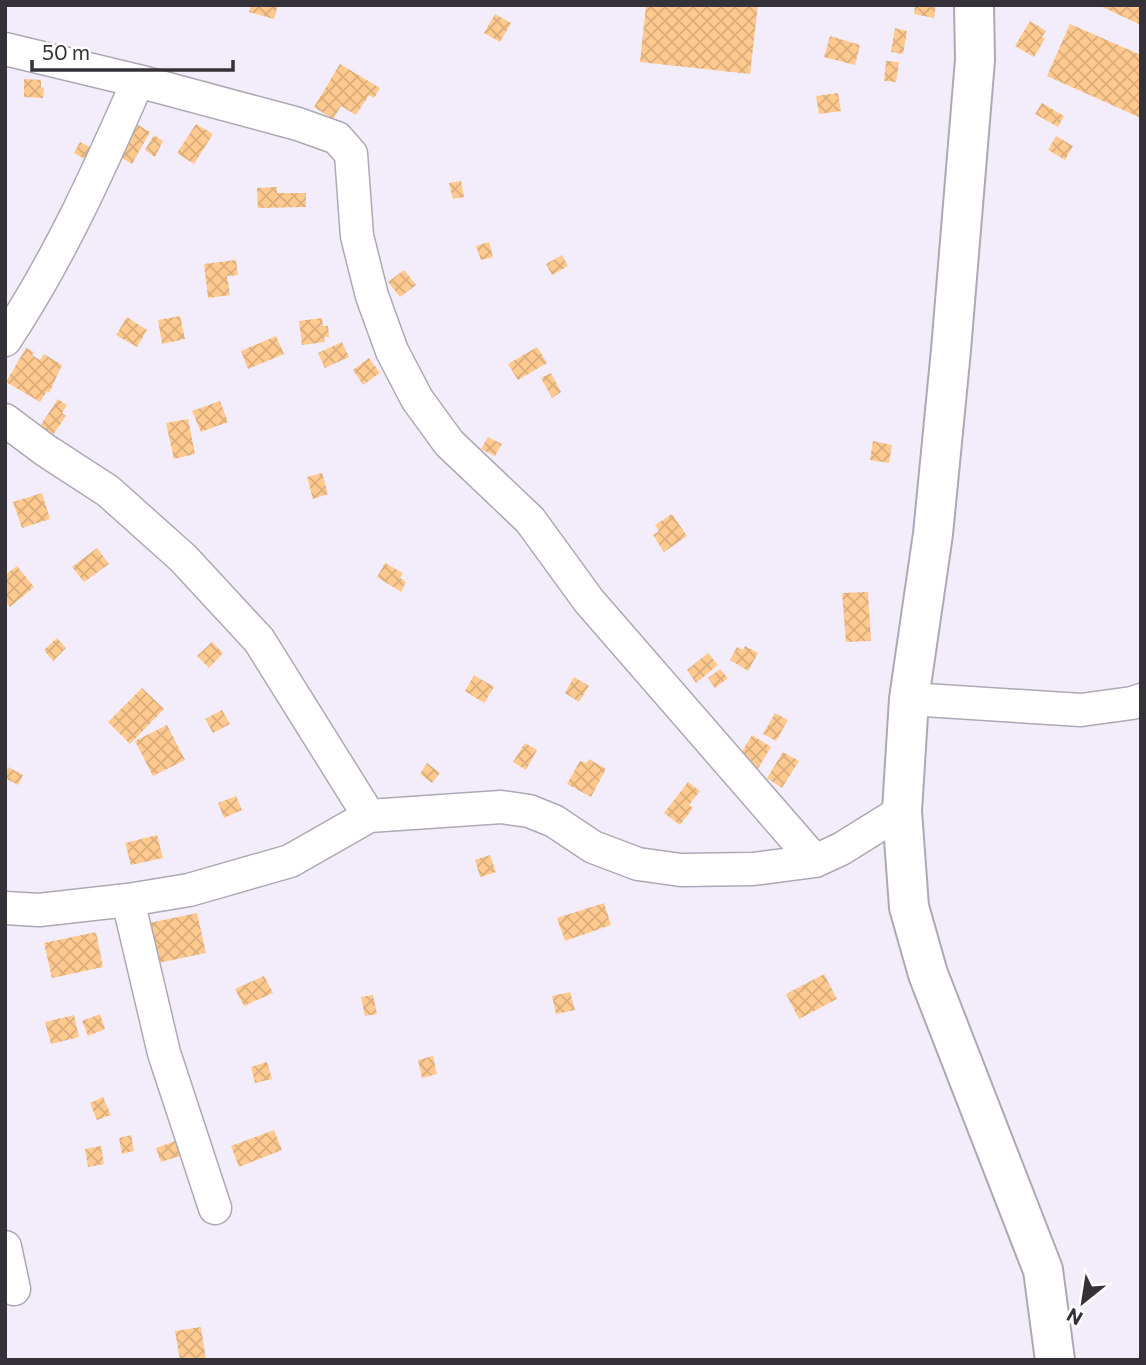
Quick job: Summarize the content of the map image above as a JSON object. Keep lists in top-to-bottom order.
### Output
{
  "scale_bar": "50 m",
  "north": "bottom left"
}
